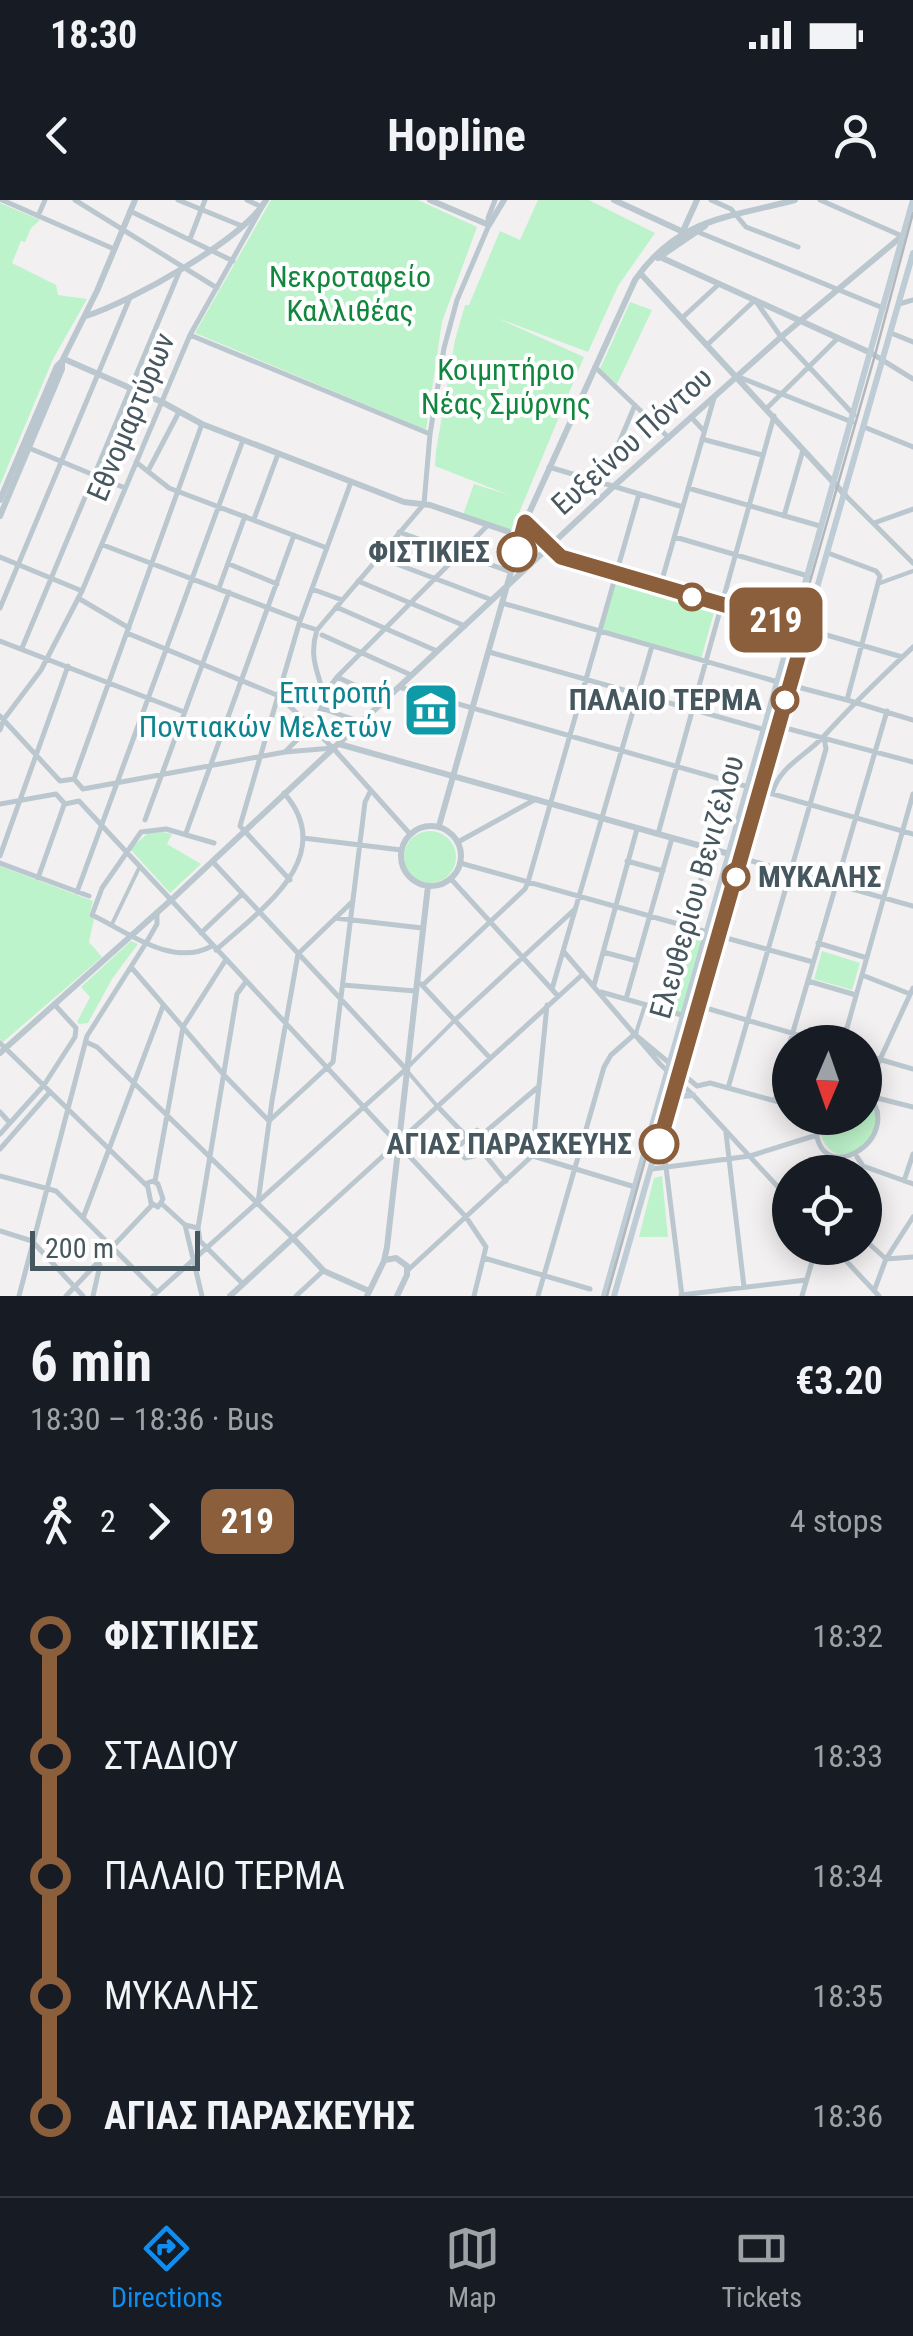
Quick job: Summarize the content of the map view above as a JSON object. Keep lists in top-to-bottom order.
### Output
{
  "streets": {
    "main road": ["Ελευθερίου Βενιζέλου"],
    "street": ["Εθνομαρτύρων", "Ευξείνου Πόντου"]
  },
  "crossings": [
    ["Ευξείνου Πόντου", "Ελευθερίου Βενιζέλου"]
  ],
  "parks": ["Νεκροταφείο Καλλιθέας", "Κοιμητήριο Νέας Σμύρνης"],
  "places": {
    "other": [
      "ΦΙΣΤΙΚΙΕΣ",
      "ΠΑΛΑΙΟ ΤΕΡΜΑ",
      "ΜΥΚΑΛΗΣ",
      "ΑΓΙΑΣ ΠΑΡΑΣΚΕΥΗΣ"
    ],
    "museum": ["Επιτροπή Ποντιακών Μελετών"]
  },
  "lines": ["bus line 219"],
  "scale_bar": "200 m",
  "north": "bottom",
  "page": {
    "status": "18:30",
    "header": "Hopline",
    "on_map": "219",
    "scale": "200 m",
    "heading": ["6 min", "18:30 – 18:36 · Bus", "€3.20"],
    "legs": ["2", "219", "4 stops"],
    "list": [
      {
        "name": "ΦΙΣΤΙΚΙΕΣ",
        "value": "18:32"
      },
      {
        "name": "ΣΤΑΔΙΟΥ",
        "value": "18:33"
      },
      {
        "name": "ΠΑΛΑΙΟ ΤΕΡΜΑ",
        "value": "18:34"
      },
      {
        "name": "ΜΥΚΑΛΗΣ",
        "value": "18:35"
      },
      {
        "name": "ΑΓΙΑΣ ΠΑΡΑΣΚΕΥΗΣ",
        "value": "18:36"
      }
    ],
    "tabs": ["Directions", "Map", "Tickets"]
  }
}
